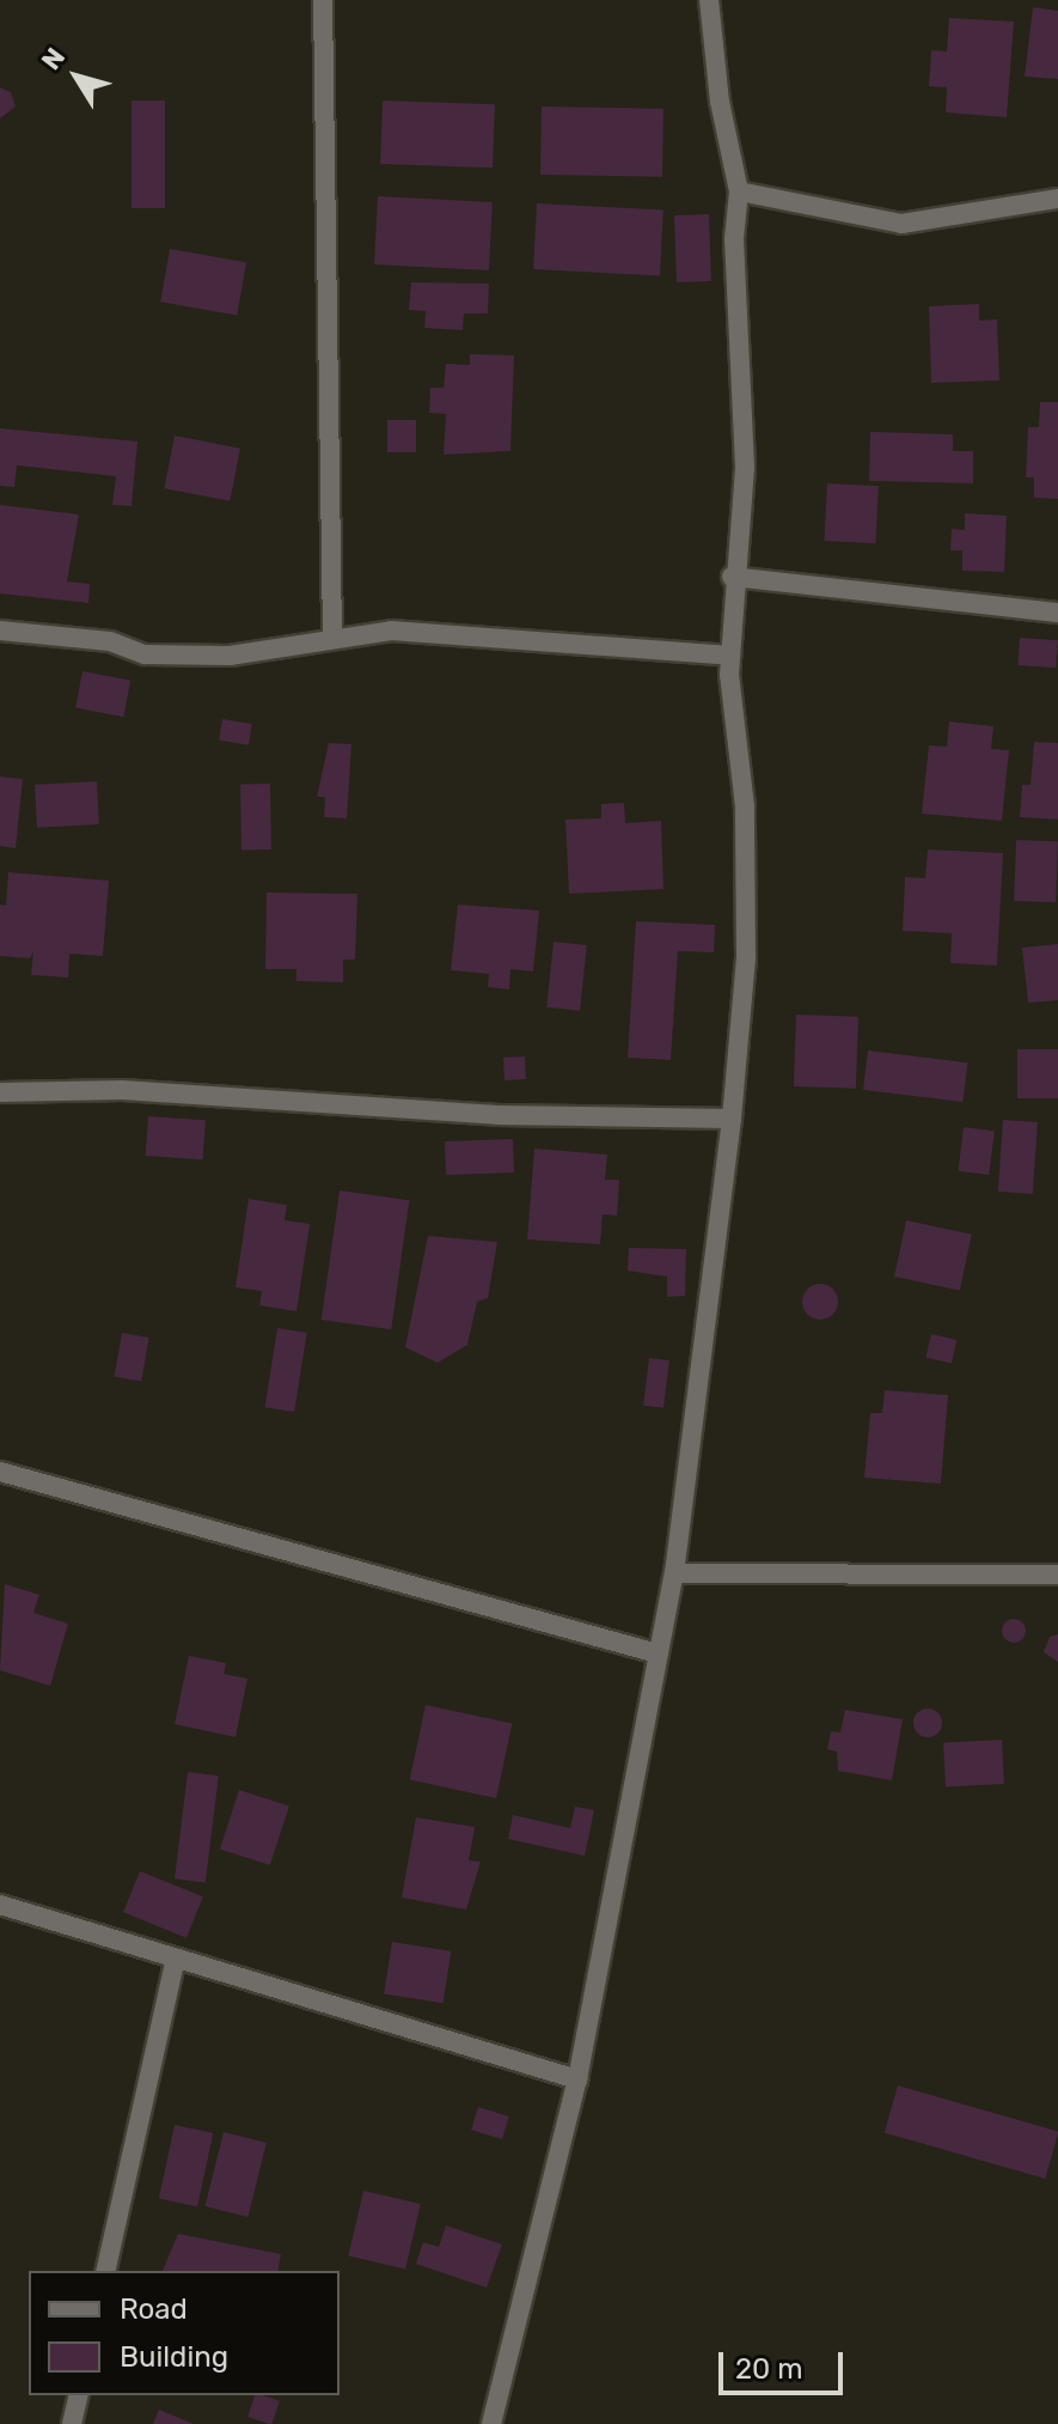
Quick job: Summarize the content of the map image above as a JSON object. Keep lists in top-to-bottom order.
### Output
{
  "legend": ["Road", "Building"],
  "scale_bar": "20 m",
  "north": "top left"
}
